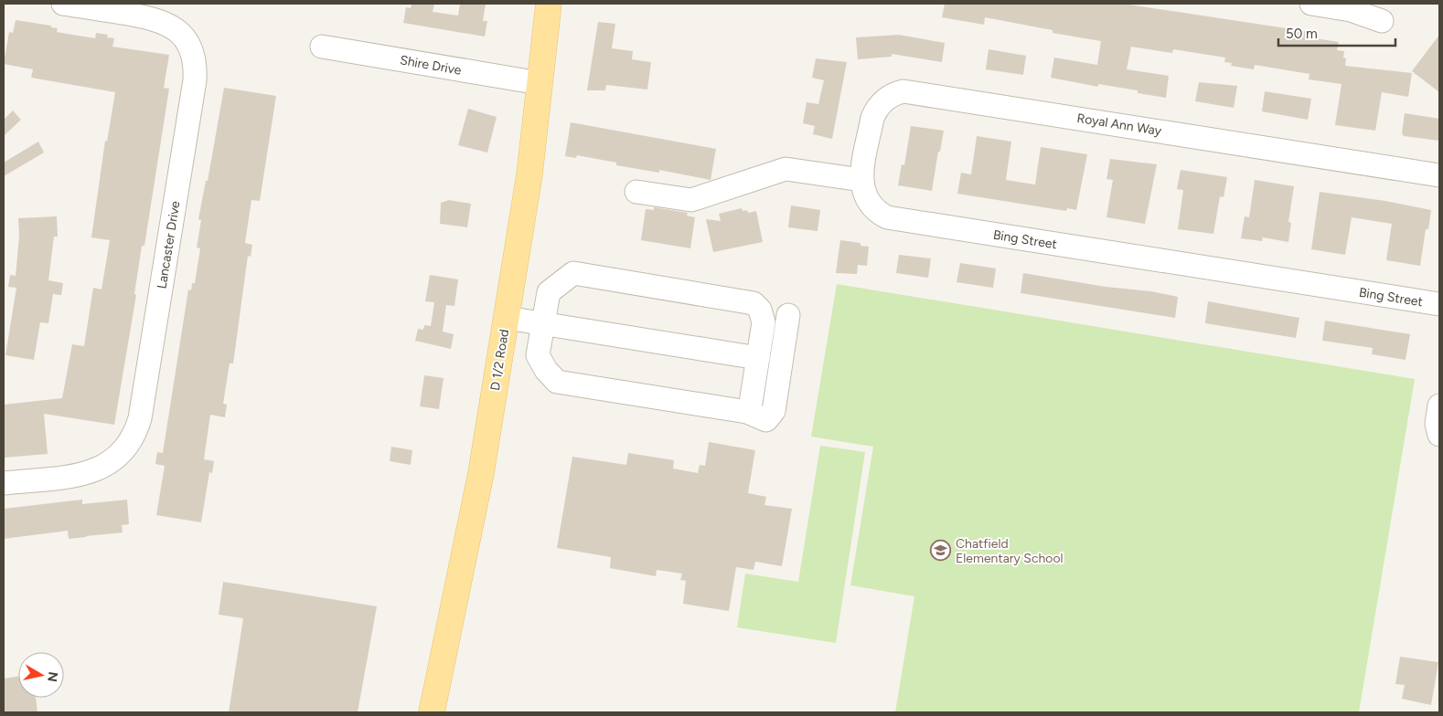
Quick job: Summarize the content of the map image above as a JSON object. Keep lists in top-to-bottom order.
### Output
{
  "streets": {
    "main road": ["D 1/2 Road"],
    "street": [
      "Shire Drive",
      "Royal Ann Way",
      "Bing Street",
      "Lancaster Drive"
    ]
  },
  "crossings": [
    ["Shire Drive", "D 1/2 Road"],
    ["Royal Ann Way", "Bing Street"]
  ],
  "places": {
    "school or university": ["Chatfield Elementary School"]
  },
  "scale_bar": "50 m",
  "north": "right"
}
